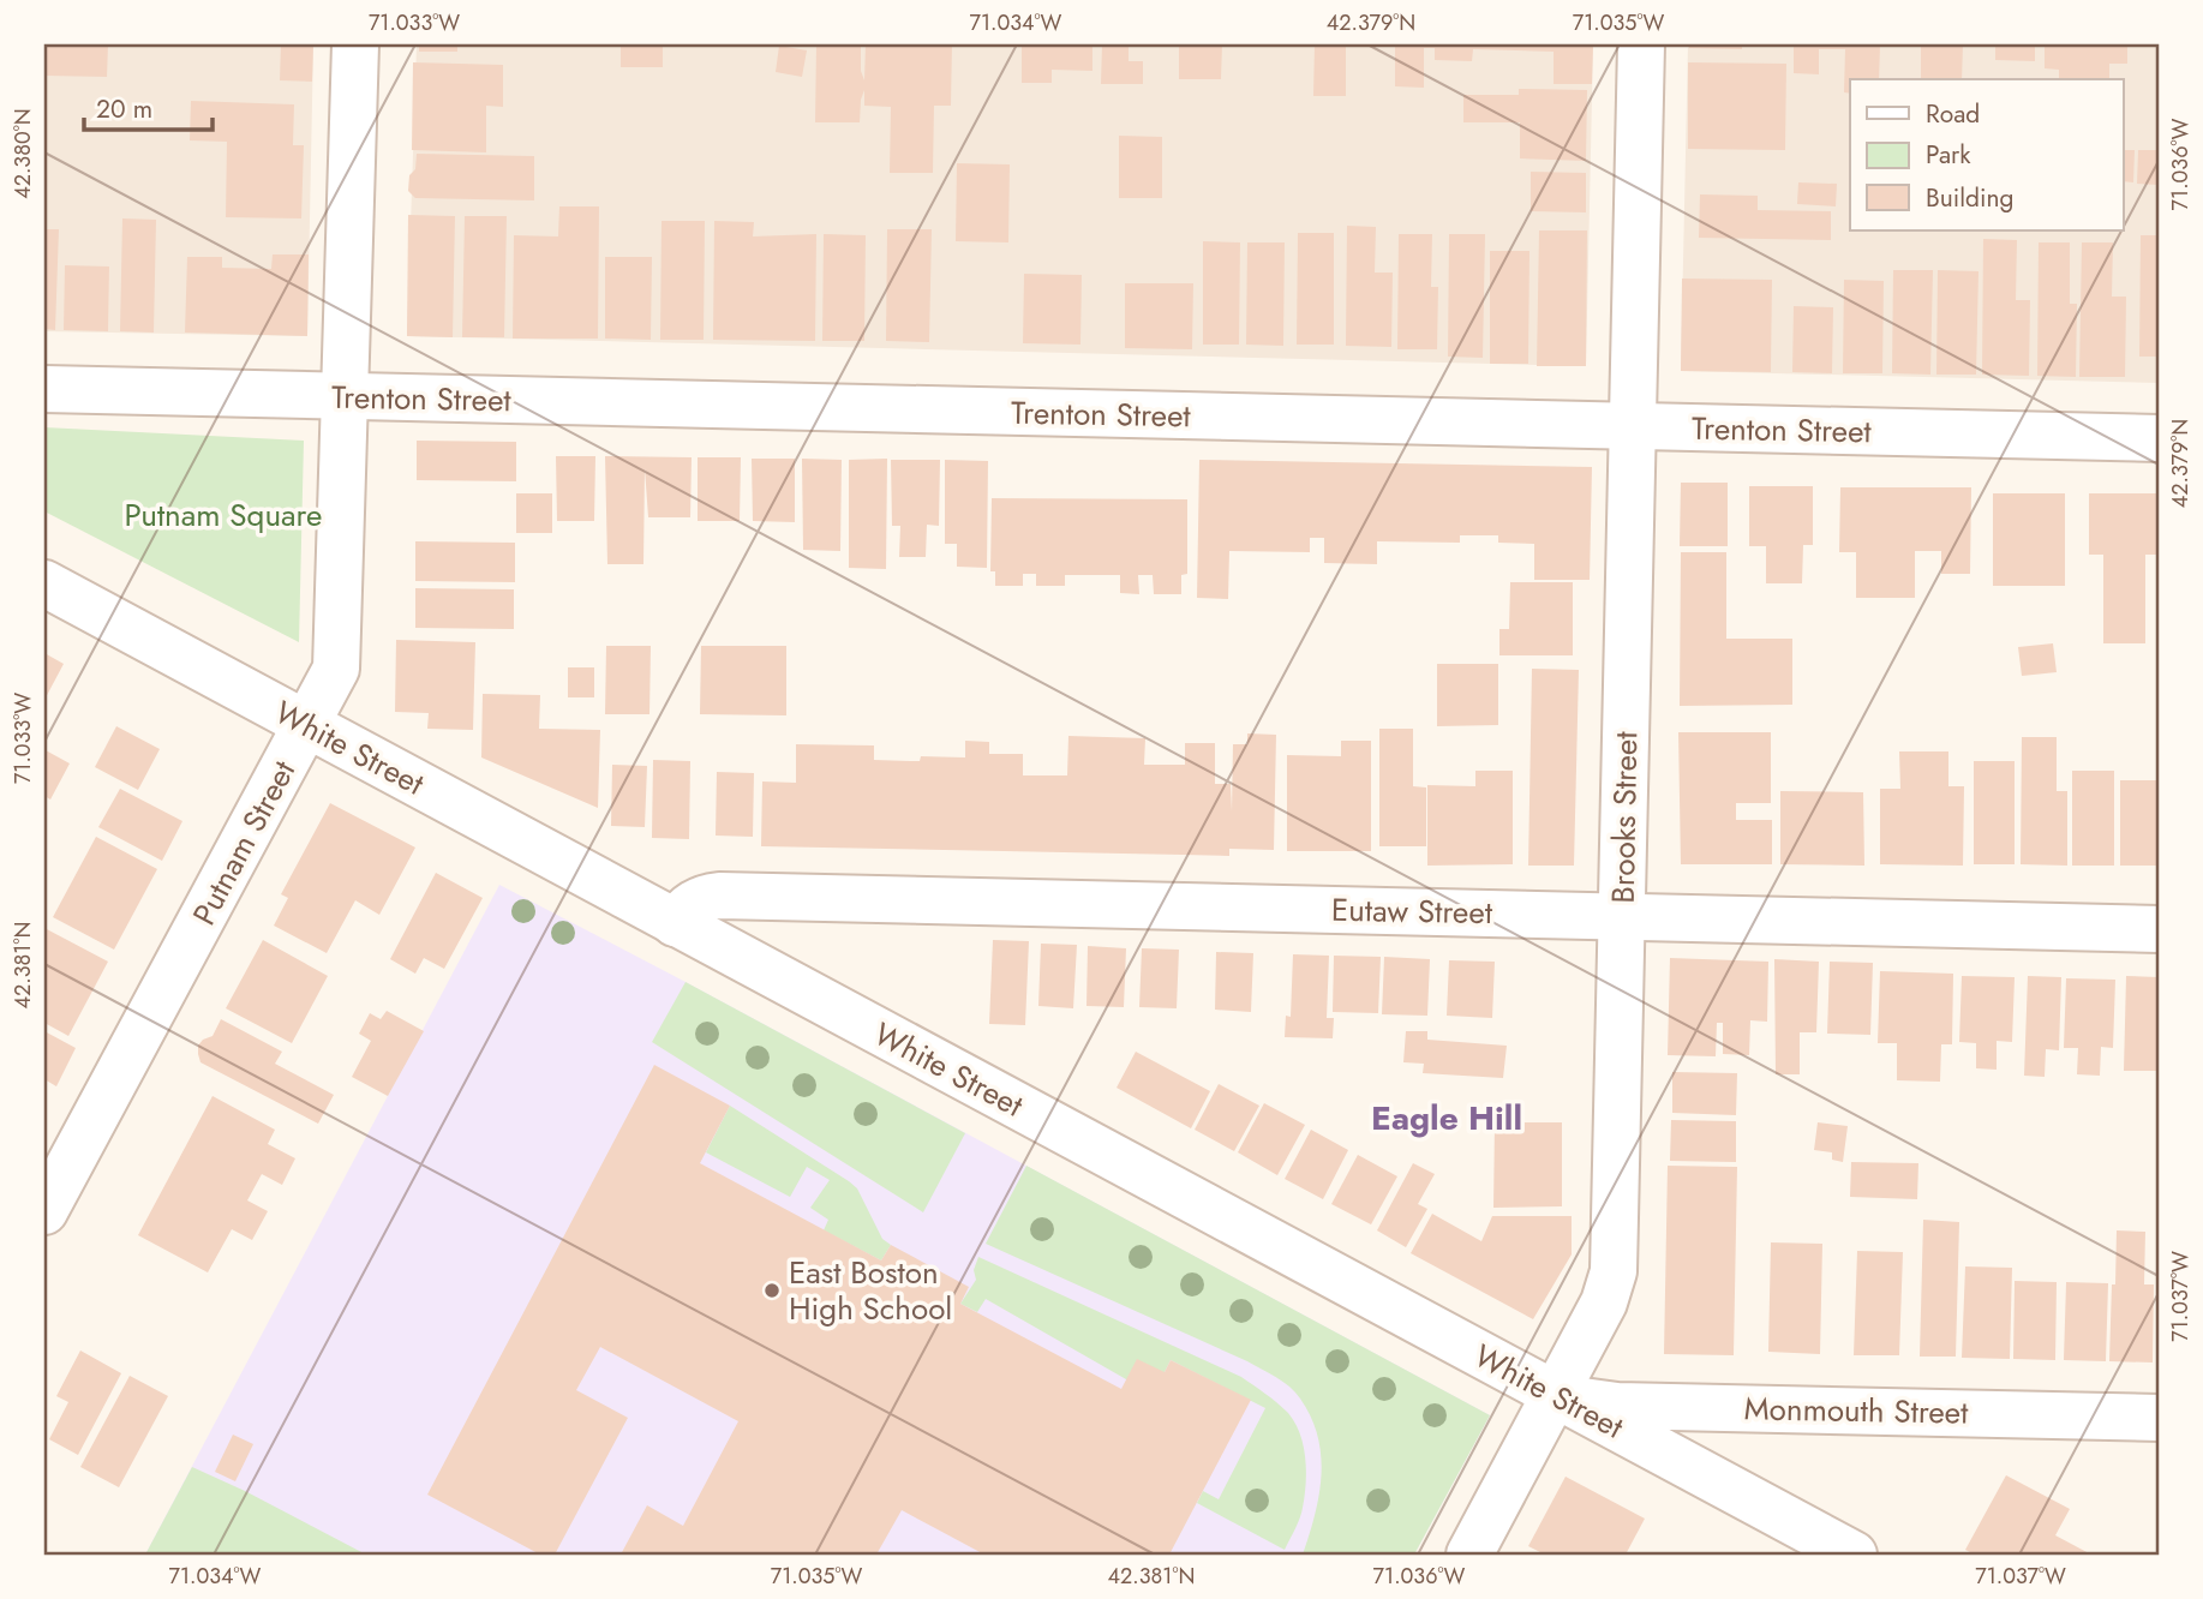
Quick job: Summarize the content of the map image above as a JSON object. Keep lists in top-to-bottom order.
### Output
{
  "streets": {
    "street": [
      "Trenton Street",
      "White Street",
      "Brooks Street",
      "Putnam Street",
      "Eutaw Street",
      "Monmouth Street"
    ]
  },
  "crossings": [
    ["Trenton Street", "Brooks Street"],
    ["Trenton Street", "Putnam Street"],
    ["White Street", "Brooks Street"],
    ["White Street", "Putnam Street"],
    ["White Street", "Eutaw Street"],
    ["White Street", "Monmouth Street"],
    ["Brooks Street", "Eutaw Street"],
    ["Brooks Street", "Monmouth Street"]
  ],
  "districts": ["Eagle Hill"],
  "parks": ["Putnam Square"],
  "places": ["East Boston High School"],
  "legend": ["Road", "Park", "Building"],
  "scale_bar": "20 m",
  "coordinates": [
    "71.033°W",
    "71.034°W",
    "42.379°N",
    "71.035°W",
    "42.380°N",
    "71.036°W",
    "42.381°N",
    "71.037°W"
  ]
}
